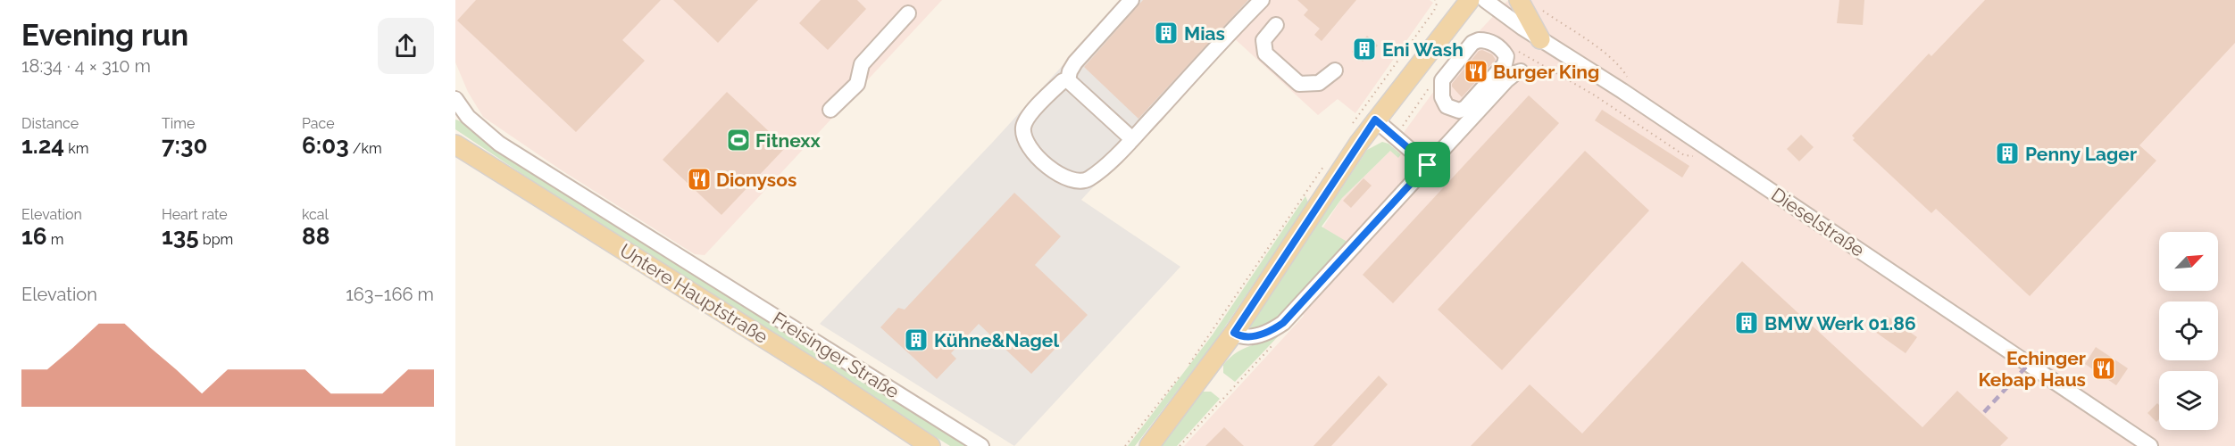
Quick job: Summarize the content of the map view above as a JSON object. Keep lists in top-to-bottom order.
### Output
{
  "streets": {
    "main road": ["Untere Hauptstraße"],
    "street": ["Dieselstraße", "Freisinger Straße"]
  },
  "places": {
    "building": [
      "Mias",
      "Eni Wash",
      "Penny Lager",
      "BMW Werk 01.86",
      "Kühne&Nagel"
    ],
    "restaurant": ["Burger King", "Dionysos", "Echinger Kebap Haus"],
    "sports": ["Fitnexx"]
  },
  "north": "top right",
  "page": {
    "heading": ["Evening run", "18:34 · 4 × 310 m"],
    "stats": [
      ["Distance", "1.24 km"],
      ["Time", "7:30"],
      ["Pace", "6:03 /km"],
      ["Elevation", "16 m"],
      ["Heart rate", "135 bpm"],
      ["kcal", "88"]
    ],
    "chart": ["Elevation", "163–166 m"]
  }
}
